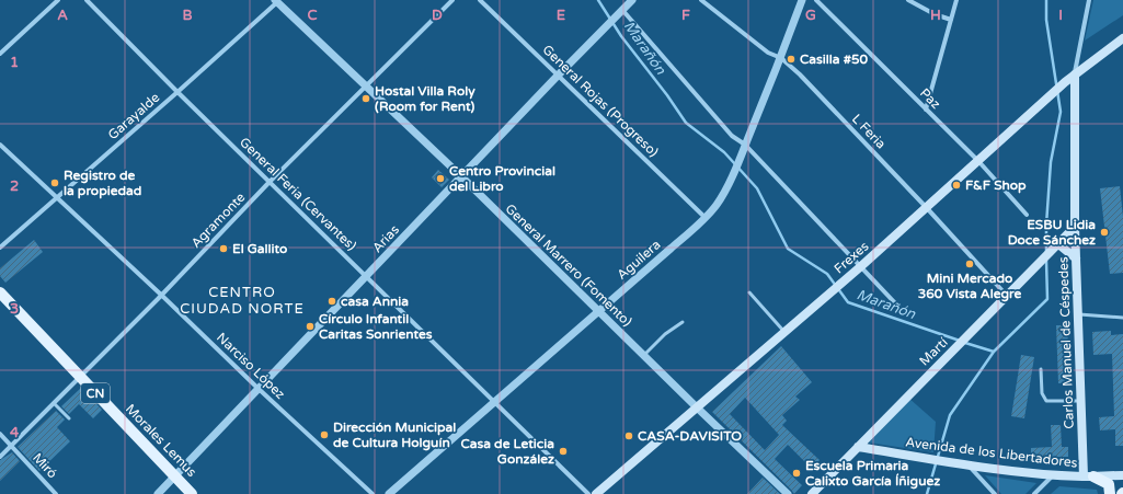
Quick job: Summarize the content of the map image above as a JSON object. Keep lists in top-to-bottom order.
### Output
{
  "streets": {
    "main road": [
      "Frexes",
      "Carlos Manuel de Céspedes",
      "Martí",
      "CN",
      "Morales Lemus",
      "Avenida de los Libertadores"
    ],
    "street": [
      "Paz",
      "General Rojas (Progreso)",
      "Garayalde",
      "L Feria",
      "General Feria (Cervantes)",
      "Agramonte",
      "Arias",
      "Aguilera",
      "General Marrero (Fomento)",
      "Narciso López",
      "Miró"
    ]
  },
  "crossings": [
    ["Paz", "Frexes"],
    ["General Rojas (Progreso)", "Arias"],
    ["General Rojas (Progreso)", "Aguilera"],
    ["Garayalde", "General Feria (Cervantes)"],
    ["Garayalde", "General Marrero (Fomento)"],
    ["Garayalde", "Narciso López"],
    ["L Feria", "Frexes"],
    ["L Feria", "Aguilera"],
    ["L Feria", "Martí"],
    ["General Feria (Cervantes)", "Agramonte"],
    ["General Feria (Cervantes)", "Arias"],
    ["General Feria (Cervantes)", "Aguilera"],
    ["Agramonte", "General Marrero (Fomento)"],
    ["Agramonte", "Narciso López"],
    ["Agramonte", "Morales Lemus"],
    ["Agramonte", "Miró"],
    ["Arias", "General Marrero (Fomento)"],
    ["Arias", "Narciso López"],
    ["Arias", "Morales Lemus"],
    ["Frexes", "General Marrero (Fomento)"],
    ["Frexes", "Carlos Manuel de Céspedes"],
    ["Aguilera", "General Marrero (Fomento)"],
    ["Carlos Manuel de Céspedes", "Martí"],
    ["Carlos Manuel de Céspedes", "Avenida de los Libertadores"],
    ["Martí", "Avenida de los Libertadores"]
  ],
  "districts": ["CENTRO CIUDAD NORTE"],
  "water": ["Marañón"],
  "places": [
    "Casilla #50",
    "Hostal Villa Roly (Room for Rent)",
    "Centro Provincial del Libro",
    "Registro de la propiedad",
    "F&F Shop",
    "ESBU Lidia Doce Sánchez",
    "El Gallito",
    "Mini Mercado 360 Vista Alegre",
    "casa Annia",
    "Círculo Infantil Caritas Sonrientes",
    "Dirección Municipal de Cultura Holguín",
    "CASA-DAVISITO",
    "Casa de Leticia González",
    "Escuela Primaria Calixto García Íñiguez"
  ],
  "grid": {
    "columns": [
      "A",
      "B",
      "C",
      "D",
      "E",
      "F",
      "G",
      "H",
      "I"
    ],
    "rows": [
      "1",
      "2",
      "3",
      "4"
    ]
  }
}
